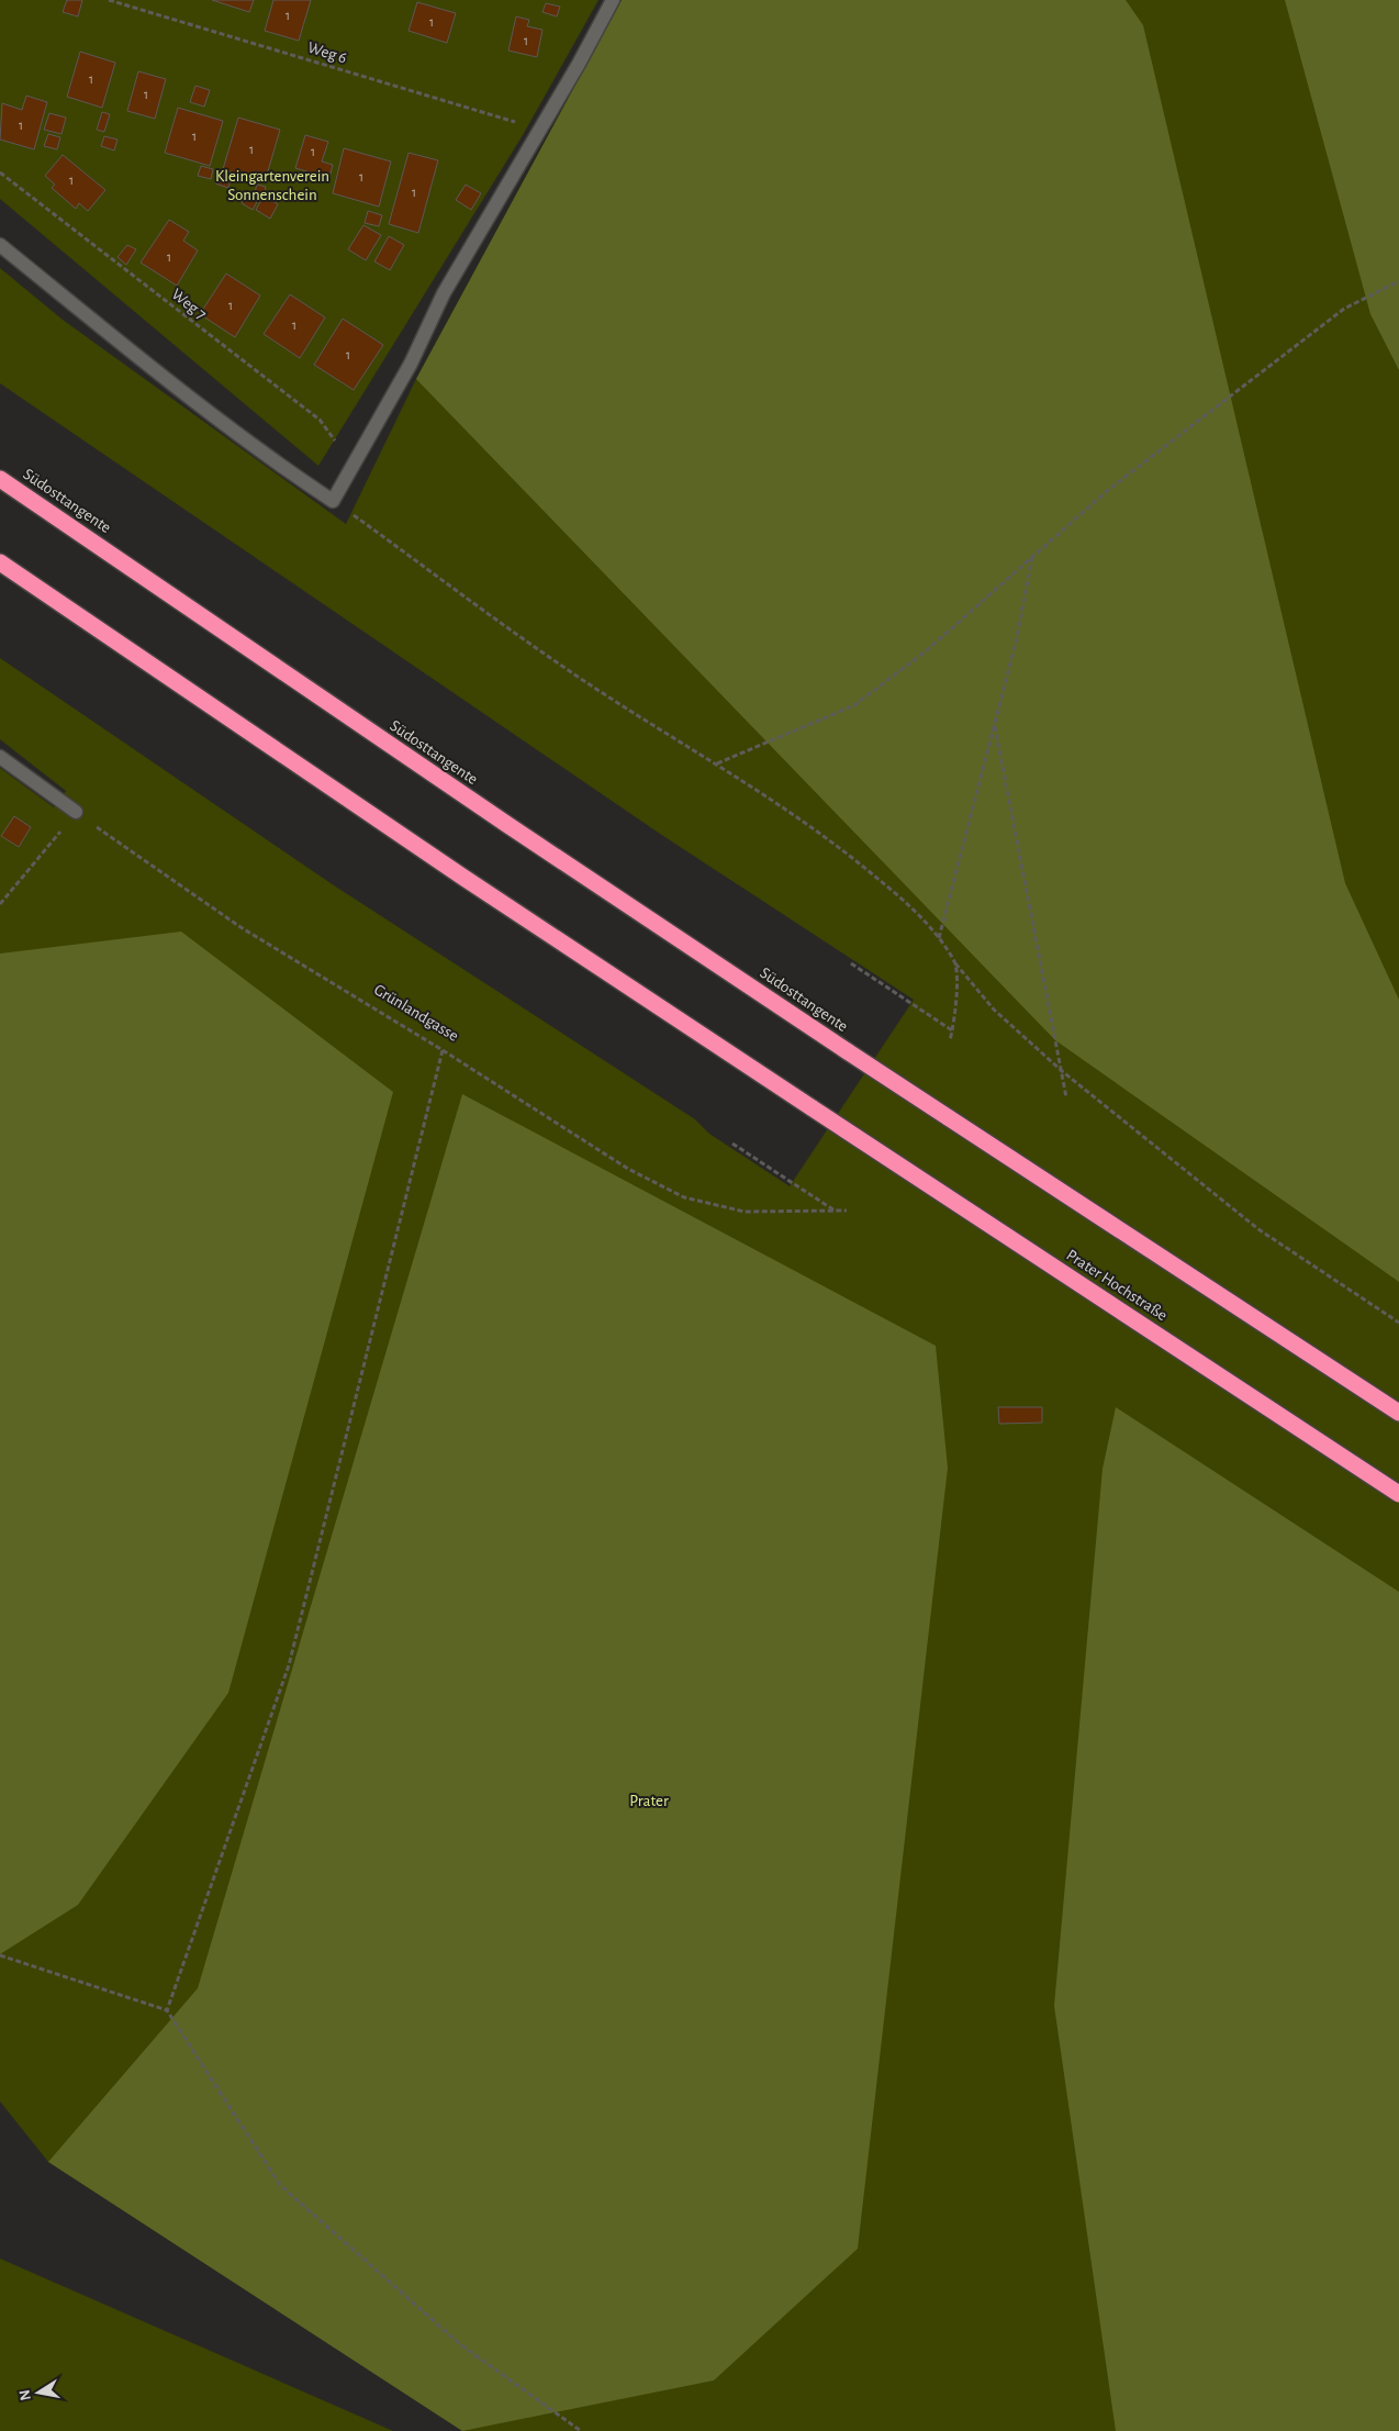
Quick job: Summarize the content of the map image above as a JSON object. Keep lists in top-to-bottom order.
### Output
{
  "streets": {
    "highway": ["Südosttangente", "Prater Hochstraße"],
    "path": ["Weg 6", "Weg 7", "Grünlandgasse"]
  },
  "parks": ["Kleingartenverein Sonnenschein", "Prater"],
  "house_numbers": [
    "1",
    "1",
    "1",
    "1",
    "1",
    "1",
    "1",
    "1",
    "1",
    "1",
    "1",
    "1",
    "1",
    "1",
    "1",
    "1"
  ],
  "north": "left"
}
